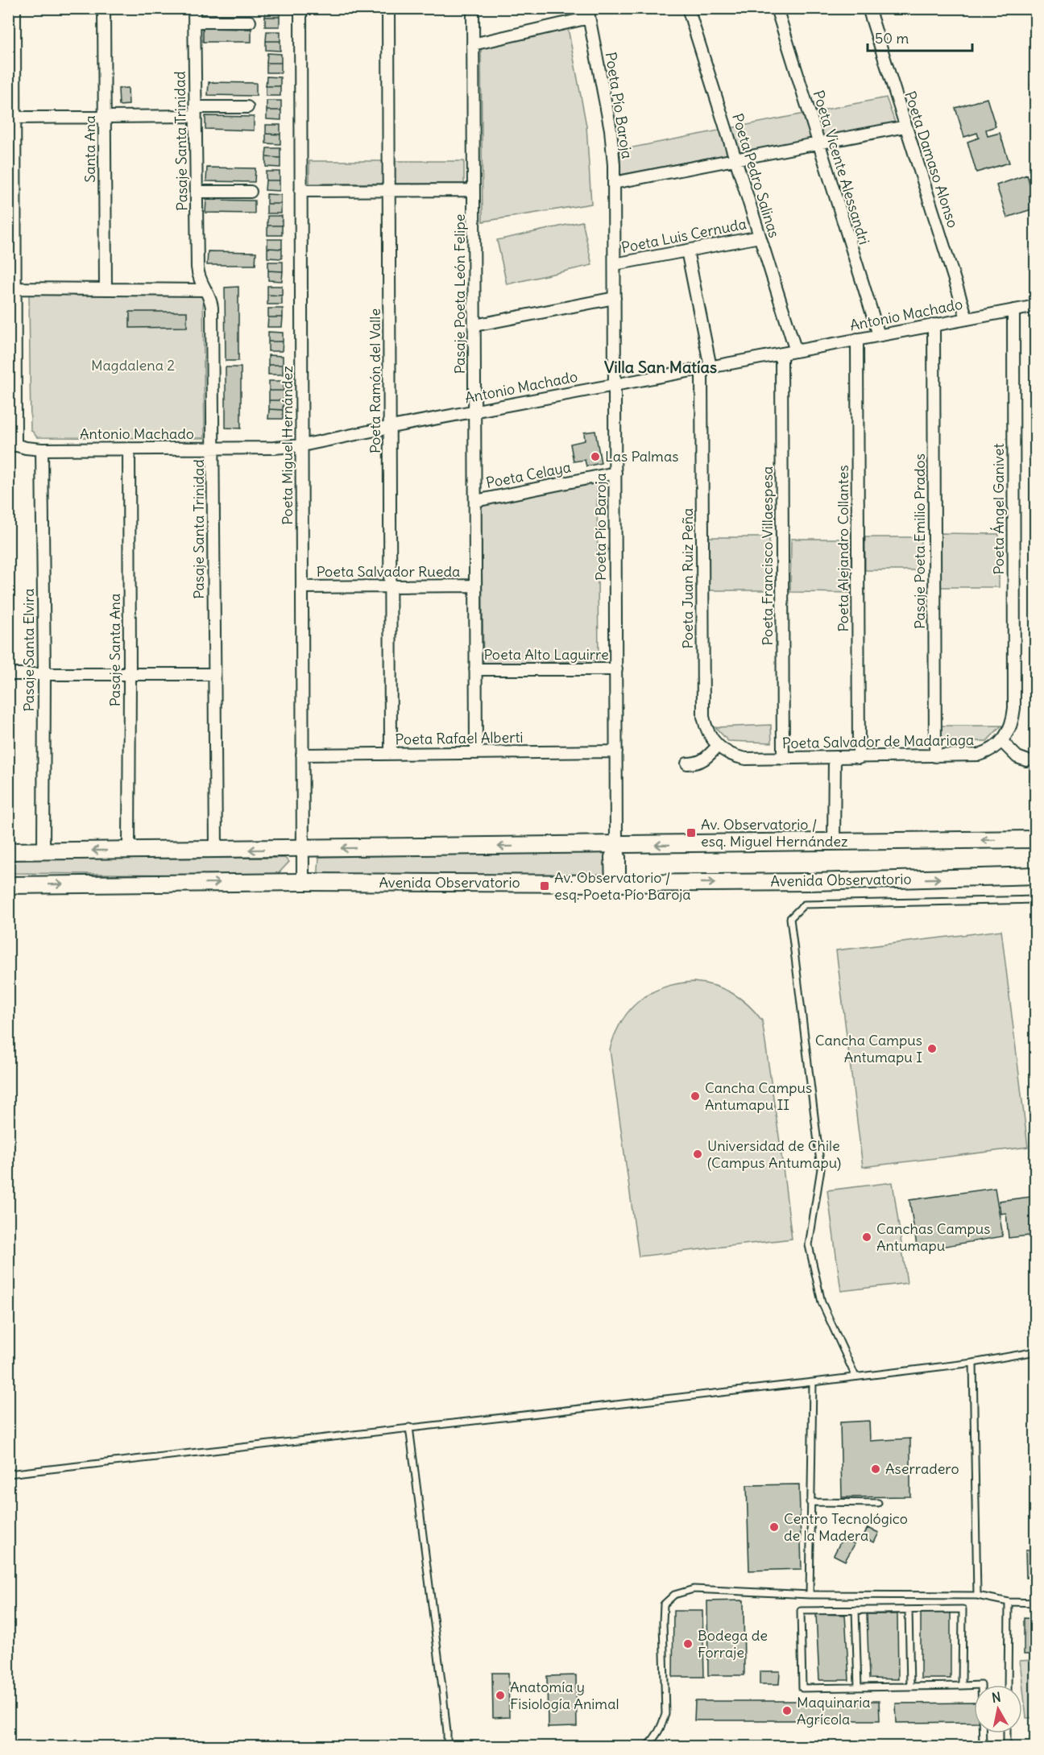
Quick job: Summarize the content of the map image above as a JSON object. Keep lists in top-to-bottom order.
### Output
{
  "streets": {
    "main road": ["Avenida Observatorio"],
    "street": [
      "Poeta Pío Baroja",
      "Pasaje Santa Trinidad",
      "Santa Ana",
      "Poeta Damaso Alonso",
      "Poeta Vicente Alessandri",
      "Poeta Pedro Salinas",
      "Poeta Luis Cernuda",
      "Pasaje Poeta León Felipe",
      "Antonio Machado",
      "Poeta Ramón del Valle",
      "Poeta Miguel Hernández",
      "Poeta Celaya",
      "Poeta Ángel Ganivet",
      "Pasaje Poeta Emilio Prados",
      "Poeta Alejandro Collantes",
      "Poeta Francisco Villaespesa",
      "Poeta Salvador Rueda",
      "Poeta Juan Ruiz Peña",
      "Pasaje Santa Elvira",
      "Pasaje Santa Ana",
      "Poeta Alto Laguirre",
      "Poeta Rafael Alberti",
      "Poeta Salvador de Madariaga"
    ]
  },
  "crossings": [
    ["Poeta Pío Baroja", "Poeta Luis Cernuda"],
    ["Poeta Pío Baroja", "Antonio Machado"],
    ["Poeta Pío Baroja", "Poeta Celaya"],
    ["Poeta Pío Baroja", "Poeta Alto Laguirre"],
    ["Poeta Pío Baroja", "Poeta Rafael Alberti"],
    ["Poeta Pío Baroja", "Avenida Observatorio"],
    ["Pasaje Santa Trinidad", "Antonio Machado"],
    ["Poeta Damaso Alonso", "Antonio Machado"],
    ["Poeta Vicente Alessandri", "Antonio Machado"],
    ["Poeta Pedro Salinas", "Poeta Luis Cernuda"],
    ["Poeta Pedro Salinas", "Antonio Machado"],
    ["Poeta Luis Cernuda", "Poeta Juan Ruiz Peña"],
    ["Pasaje Poeta León Felipe", "Antonio Machado"],
    ["Pasaje Poeta León Felipe", "Poeta Celaya"],
    ["Pasaje Poeta León Felipe", "Poeta Salvador Rueda"],
    ["Pasaje Poeta León Felipe", "Poeta Alto Laguirre"],
    ["Pasaje Poeta León Felipe", "Poeta Rafael Alberti"],
    ["Antonio Machado", "Poeta Ramón del Valle"],
    ["Antonio Machado", "Poeta Miguel Hernández"],
    ["Antonio Machado", "Poeta Ángel Ganivet"],
    ["Antonio Machado", "Pasaje Poeta Emilio Prados"],
    ["Antonio Machado", "Poeta Alejandro Collantes"],
    ["Antonio Machado", "Poeta Francisco Villaespesa"],
    ["Antonio Machado", "Poeta Juan Ruiz Peña"],
    ["Antonio Machado", "Pasaje Santa Elvira"],
    ["Antonio Machado", "Pasaje Santa Ana"],
    ["Poeta Ramón del Valle", "Poeta Salvador Rueda"],
    ["Poeta Ramón del Valle", "Poeta Rafael Alberti"],
    ["Poeta Miguel Hernández", "Poeta Salvador Rueda"],
    ["Poeta Miguel Hernández", "Poeta Rafael Alberti"],
    ["Poeta Miguel Hernández", "Avenida Observatorio"],
    ["Poeta Ángel Ganivet", "Poeta Salvador de Madariaga"],
    ["Pasaje Poeta Emilio Prados", "Poeta Salvador de Madariaga"],
    ["Poeta Alejandro Collantes", "Poeta Salvador de Madariaga"],
    ["Poeta Francisco Villaespesa", "Poeta Salvador de Madariaga"],
    ["Poeta Juan Ruiz Peña", "Poeta Salvador de Madariaga"]
  ],
  "districts": ["Villa San Matías"],
  "parks": ["Magdalena 2"],
  "places": {
    "other": [
      "Las Palmas",
      "Cancha Campus Antumapu I",
      "Cancha Campus Antumapu II",
      "Universidad de Chile (Campus Antumapu)",
      "Canchas Campus Antumapu",
      "Aserradero",
      "Centro Tecnológico de la Madera",
      "Bodega de Forraje",
      "Anatomía y Fisiología Animal",
      "Maquinaria Agrícola"
    ],
    "transit": ["Av. Observatorio / esq. Miguel Hernández", "Av. Observatorio / esq. Poeta Pío Baroja"]
  },
  "scale_bar": "50 m",
  "north": "top"
}
